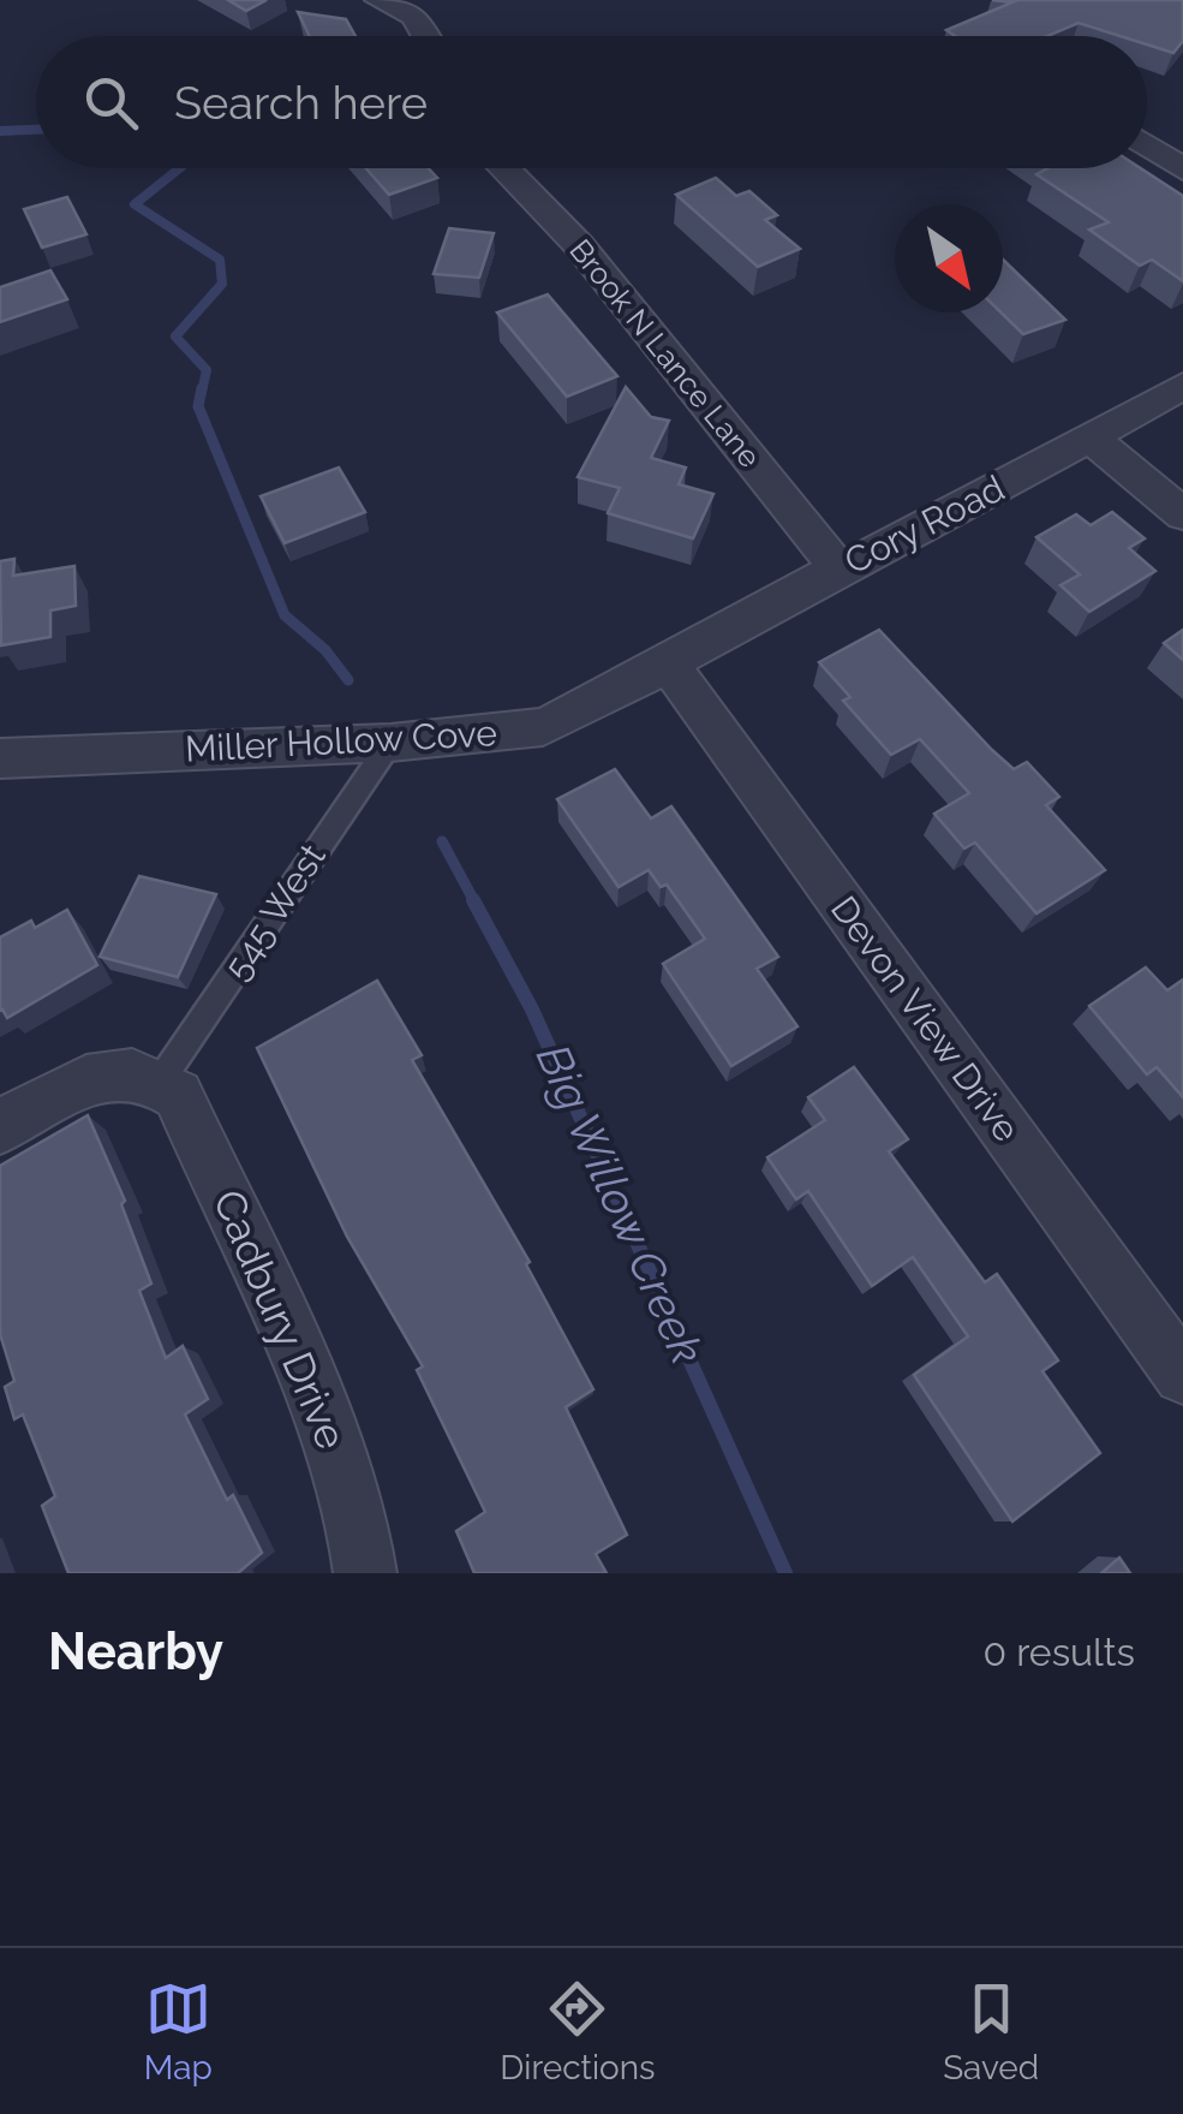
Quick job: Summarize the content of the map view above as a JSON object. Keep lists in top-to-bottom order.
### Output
{
  "streets": {
    "street": [
      "Brook N Lance Lane",
      "Cory Road",
      "Miller Hollow Cove",
      "Devon View Drive",
      "Cadbury Drive"
    ],
    "lane": ["545 West"]
  },
  "crossings": [
    ["Brook N Lance Lane", "Cory Road"],
    ["Cory Road", "Miller Hollow Cove"],
    ["Cory Road", "Devon View Drive"],
    ["Miller Hollow Cove", "545 West"],
    ["Miller Hollow Cove", "Devon View Drive"],
    ["545 West", "Cadbury Drive"]
  ],
  "water": ["Big Willow Creek"],
  "north": "bottom right",
  "page": {
    "search": "Search here",
    "heading": ["Nearby", "0 results"],
    "nav": ["Map", "Directions", "Saved"]
  }
}
